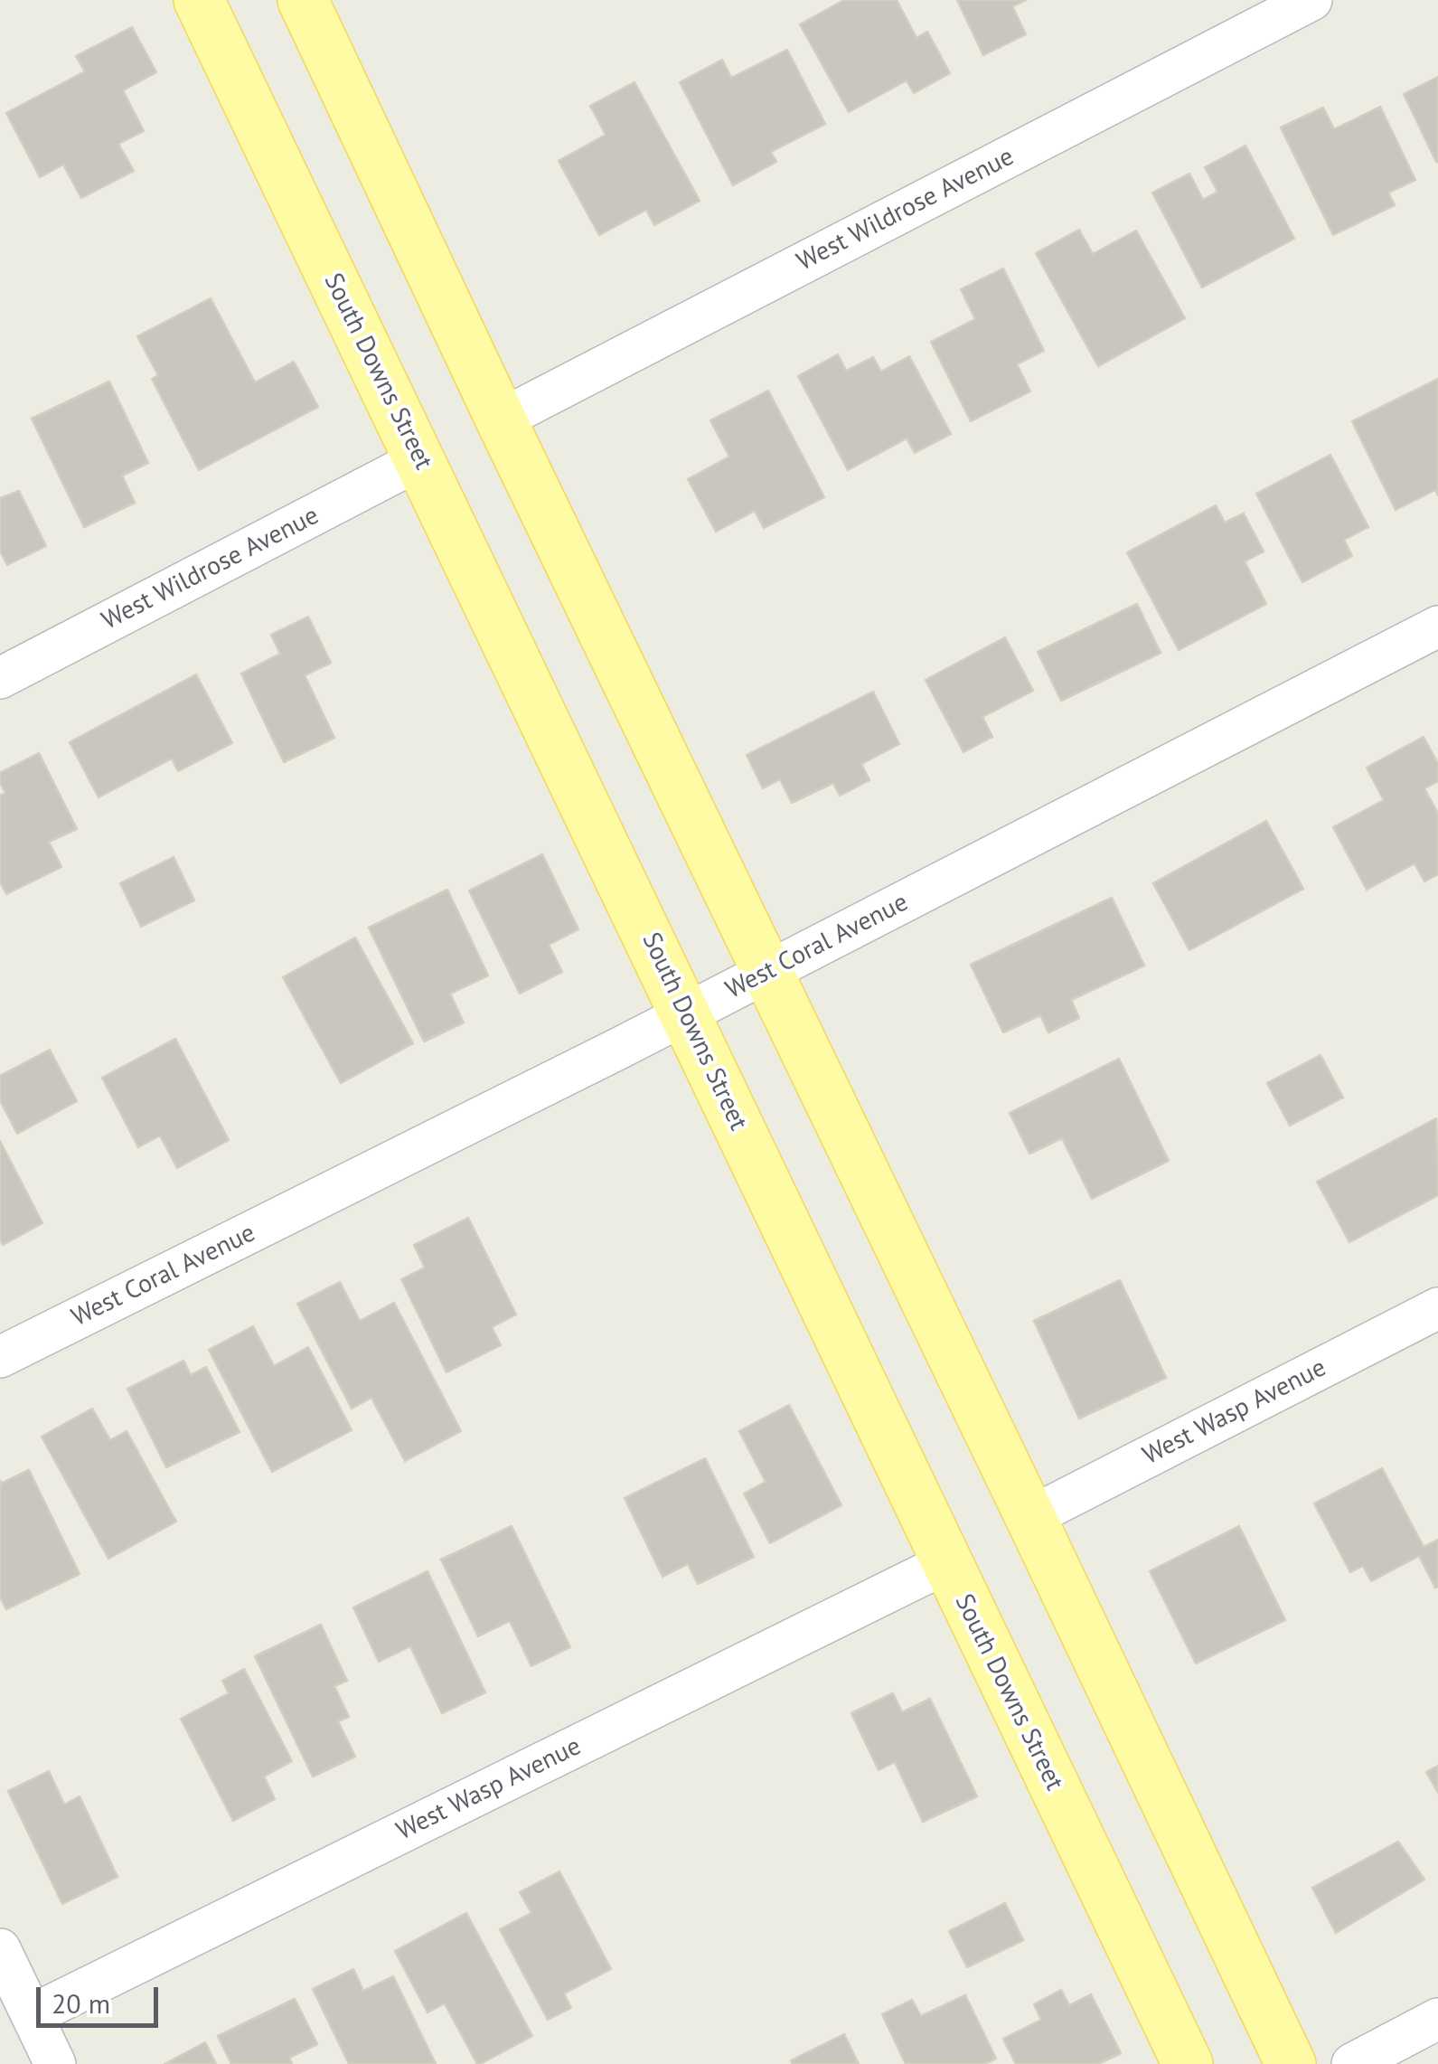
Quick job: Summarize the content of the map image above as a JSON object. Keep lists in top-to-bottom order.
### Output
{
  "streets": {
    "main road": ["South Downs Street"],
    "street": ["West Wildrose Avenue", "West Coral Avenue", "West Wasp Avenue"]
  },
  "crossings": [
    ["West Wildrose Avenue", "South Downs Street"],
    ["South Downs Street", "West Coral Avenue"],
    ["South Downs Street", "West Wasp Avenue"]
  ],
  "scale_bar": "20 m"
}
